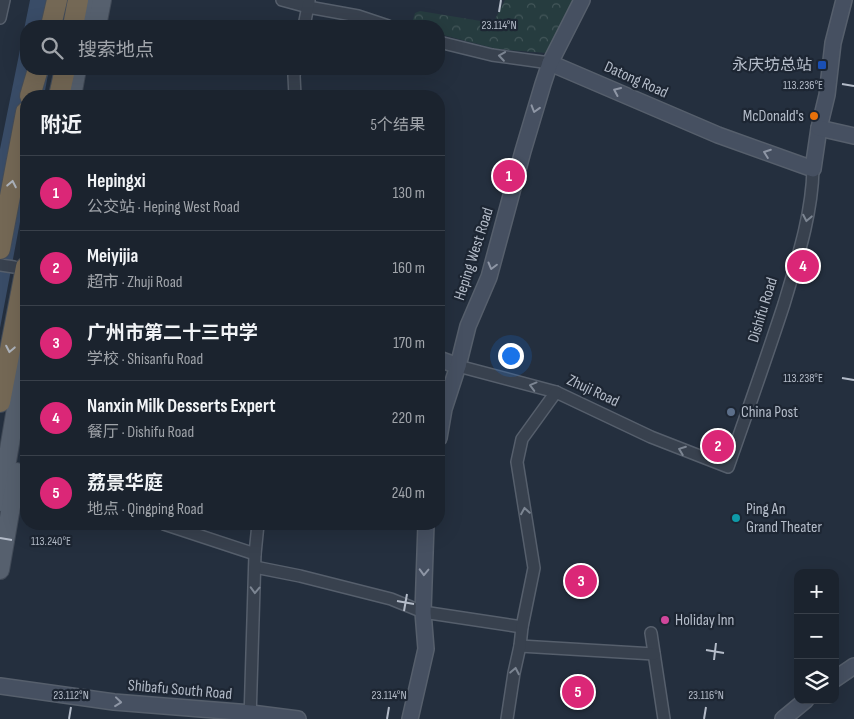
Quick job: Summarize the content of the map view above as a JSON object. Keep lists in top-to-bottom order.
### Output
{
  "streets": {
    "street": [
      "Datong Road",
      "Heping West Road",
      "Dishifu Road",
      "Zhuji Road",
      "Shibafu South Road"
    ]
  },
  "crossings": [
    ["Datong Road", "Heping West Road"],
    ["Datong Road", "Dishifu Road"],
    ["Heping West Road", "Zhuji Road"],
    ["Dishifu Road", "Zhuji Road"]
  ],
  "one_way": [
    "Datong Road",
    "Heping West Road",
    "Dishifu Road",
    "Zhuji Road",
    "Shibafu South Road"
  ],
  "places": {
    "transit": ["永庆坊总站"],
    "other": [
      "McDonald's",
      "China Post",
      "Ping An Grand Theater",
      "Holiday Inn"
    ]
  },
  "page": {
    "search": "搜索地点",
    "heading": ["附近", "5个结果"],
    "list": [
      {
        "mark": "1",
        "name": "Hepingxi",
        "note": "公交站 · Heping West Road",
        "value": "130 m"
      },
      {
        "mark": "2",
        "name": "Meiyijia",
        "note": "超市 · Zhuji Road",
        "value": "160 m"
      },
      {
        "mark": "3",
        "name": "广州市第二十三中学",
        "note": "学校 · Shisanfu Road",
        "value": "170 m"
      },
      {
        "mark": "4",
        "name": "Nanxin Milk Desserts Expert",
        "note": "餐厅 · Dishifu Road",
        "value": "220 m"
      },
      {
        "mark": "5",
        "name": "荔景华庭",
        "note": "地点 · Qingping Road",
        "value": "240 m"
      }
    ],
    "pins": [
      "1",
      "4",
      "2",
      "3",
      "5"
    ],
    "map_buttons": ["+", "−"]
  },
  "coordinates": [
    "23.114°N",
    "113.236°E",
    "113.238°E",
    "113.240°E",
    "23.112°N",
    "23.116°N"
  ]
}
